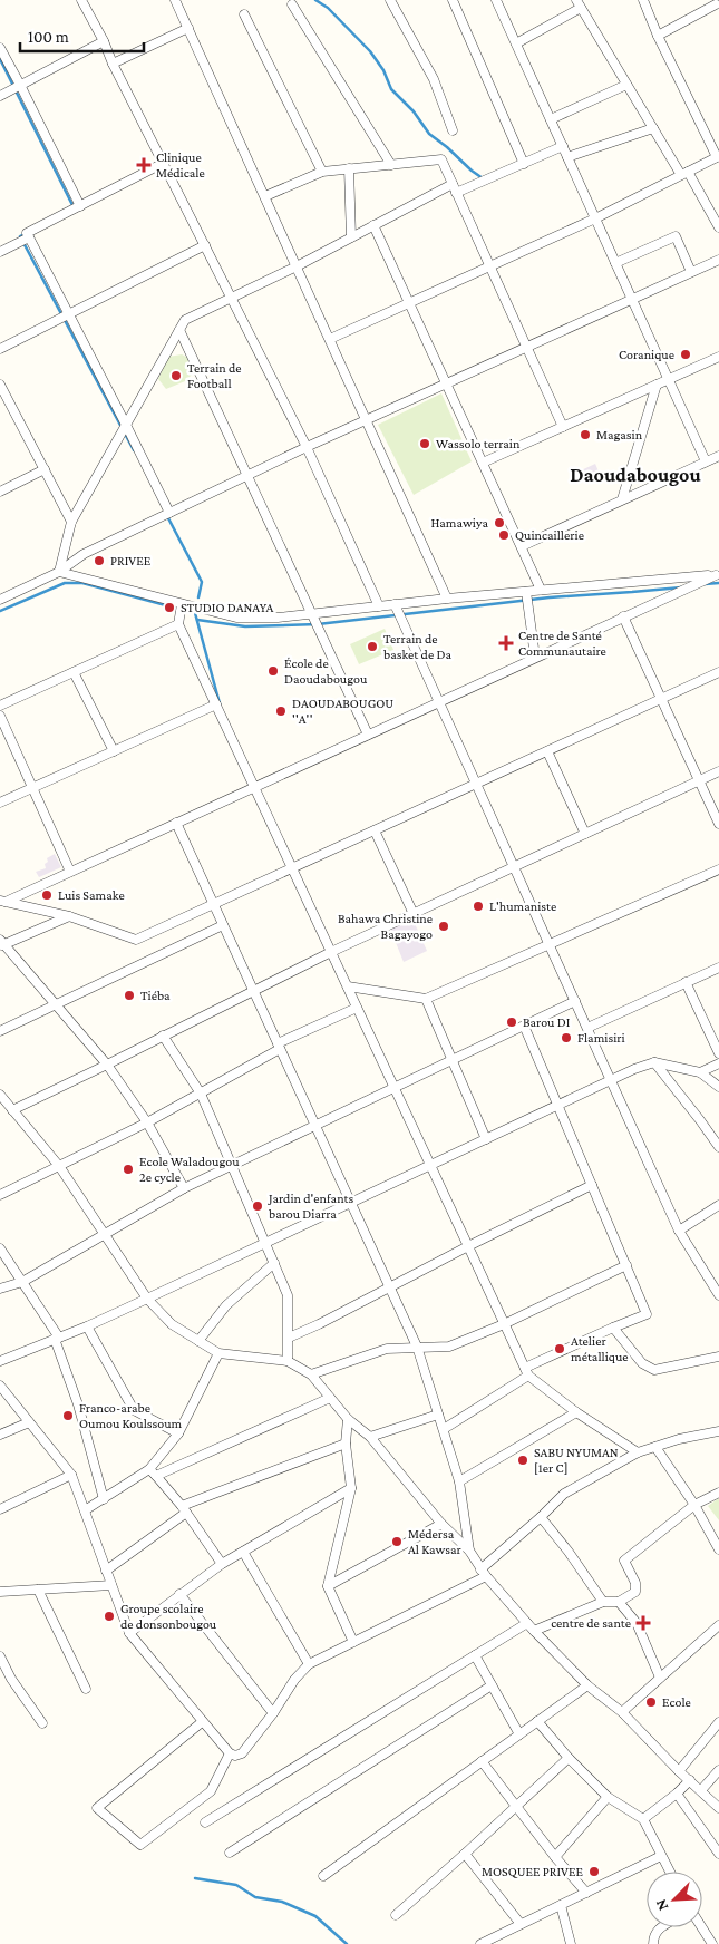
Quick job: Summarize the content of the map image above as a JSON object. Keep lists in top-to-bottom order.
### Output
{
  "districts": ["Daoudabougou"],
  "places": {
    "health": ["Clinique Médicale", "Centre de Santé Communautaire", "centre de sante"],
    "other": [
      "Coranique",
      "Terrain de Football",
      "Magasin",
      "Wassolo terrain",
      "Hamawiya",
      "Quincaillerie",
      "PRIVEE",
      "STUDIO DANAYA",
      "Terrain de basket de Da",
      "École de Daoudabougou",
      "DAOUDABOUGOU ''A''",
      "Luis Samake",
      "L'humaniste",
      "Bahawa Christine Bagayogo",
      "Tiéba",
      "Barou DI",
      "Flamisiri",
      "Ecole Waladougou 2e cycle",
      "Jardin d'enfants barou Diarra",
      "Atelier métallique",
      "Franco-arabe Oumou Koulssoum",
      "SABU NYUMAN [1er C]",
      "Médersa Al Kawsar",
      "Groupe scolaire de donsonbougou",
      "Ecole",
      "MOSQUEE PRIVEE"
    ]
  },
  "scale_bar": "100 m",
  "north": "bottom left"
}
